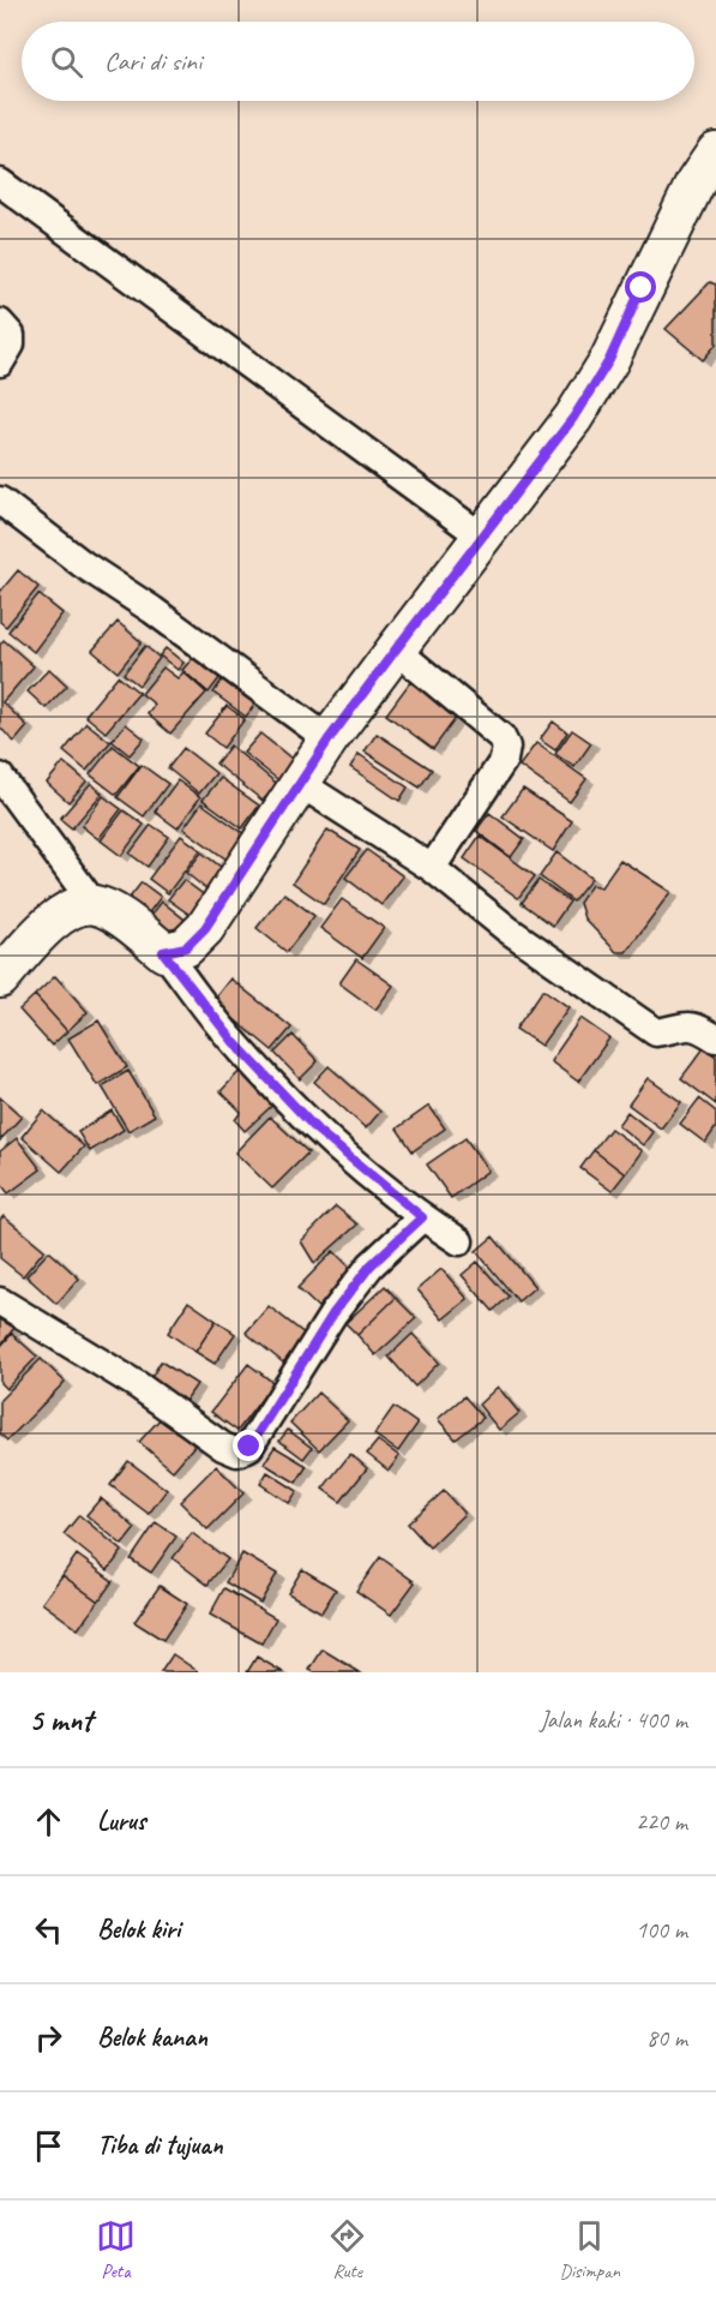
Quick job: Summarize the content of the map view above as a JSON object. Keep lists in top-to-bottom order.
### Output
{
  "page": {
    "search": "Cari di sini",
    "heading": ["5 mnt", "Jalan kaki · 400 m"],
    "list": [
      ["Lurus", "220 m"],
      ["Belok kiri", "100 m"],
      ["Belok kanan", "80 m"],
      "Tiba di tujuan"
    ],
    "nav": ["Peta", "Rute", "Disimpan"]
  }
}
